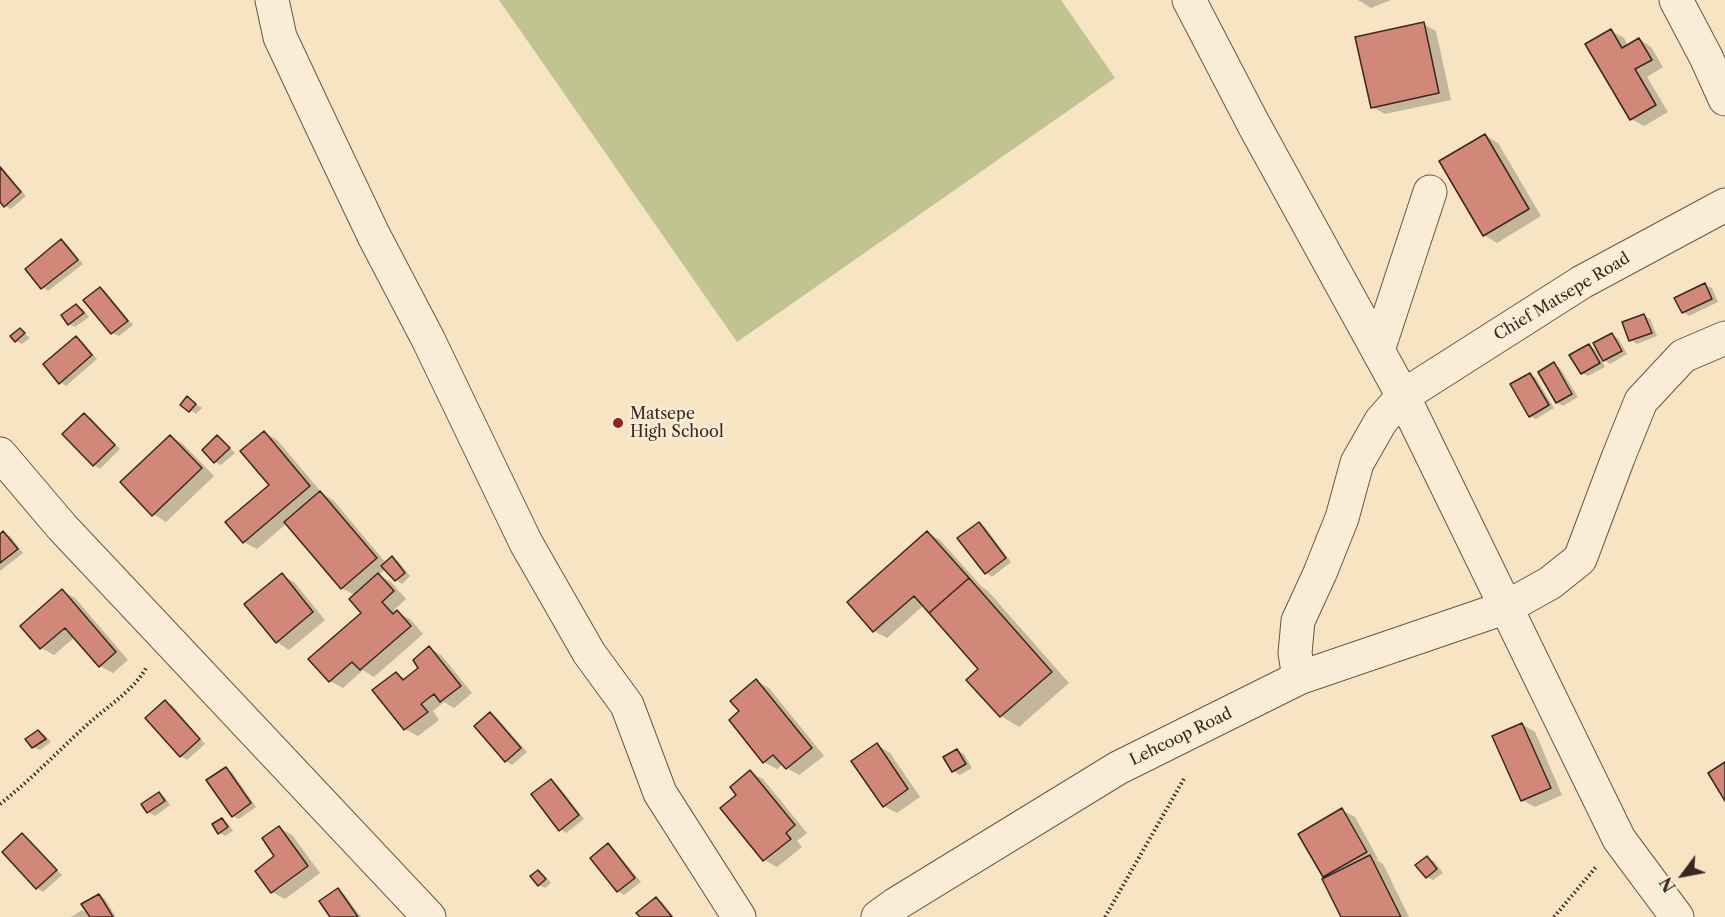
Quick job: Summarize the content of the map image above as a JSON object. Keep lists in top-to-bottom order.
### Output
{
  "streets": {
    "street": ["Chief Matsepe Road", "Lehcoop Road"]
  },
  "crossings": [
    ["Chief Matsepe Road", "Lehcoop Road"]
  ],
  "places": ["Matsepe High School"],
  "north": "bottom left"
}
